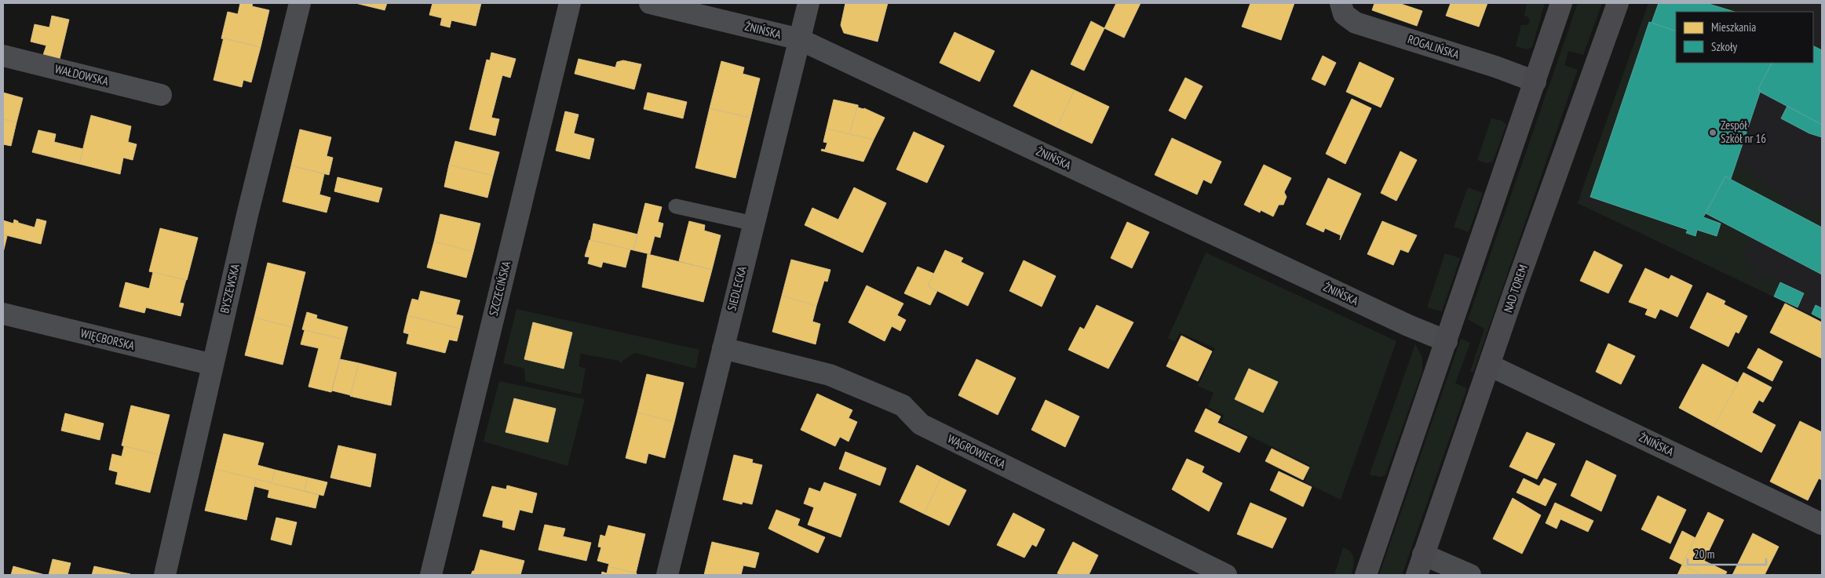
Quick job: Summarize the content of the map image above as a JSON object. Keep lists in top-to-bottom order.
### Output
{
  "streets": {
    "main road": ["NAD TOREM"],
    "street": [
      "ŻNIŃSKA",
      "ROGALIŃSKA",
      "WAŁDOWSKA",
      "BYSZEWSKA",
      "SZCZECIŃSKA",
      "SIEDLECKA",
      "WIĘCBORSKA",
      "WĄGROWIECKA"
    ]
  },
  "crossings": [
    ["ŻNIŃSKA", "SIEDLECKA"],
    ["ŻNIŃSKA", "NAD TOREM"],
    ["BYSZEWSKA", "WIĘCBORSKA"],
    ["SIEDLECKA", "WĄGROWIECKA"]
  ],
  "places": ["Zespół Szkół nr 16"],
  "legend": ["Mieszkania", "Szkoły"],
  "scale_bar": "20 m"
}
